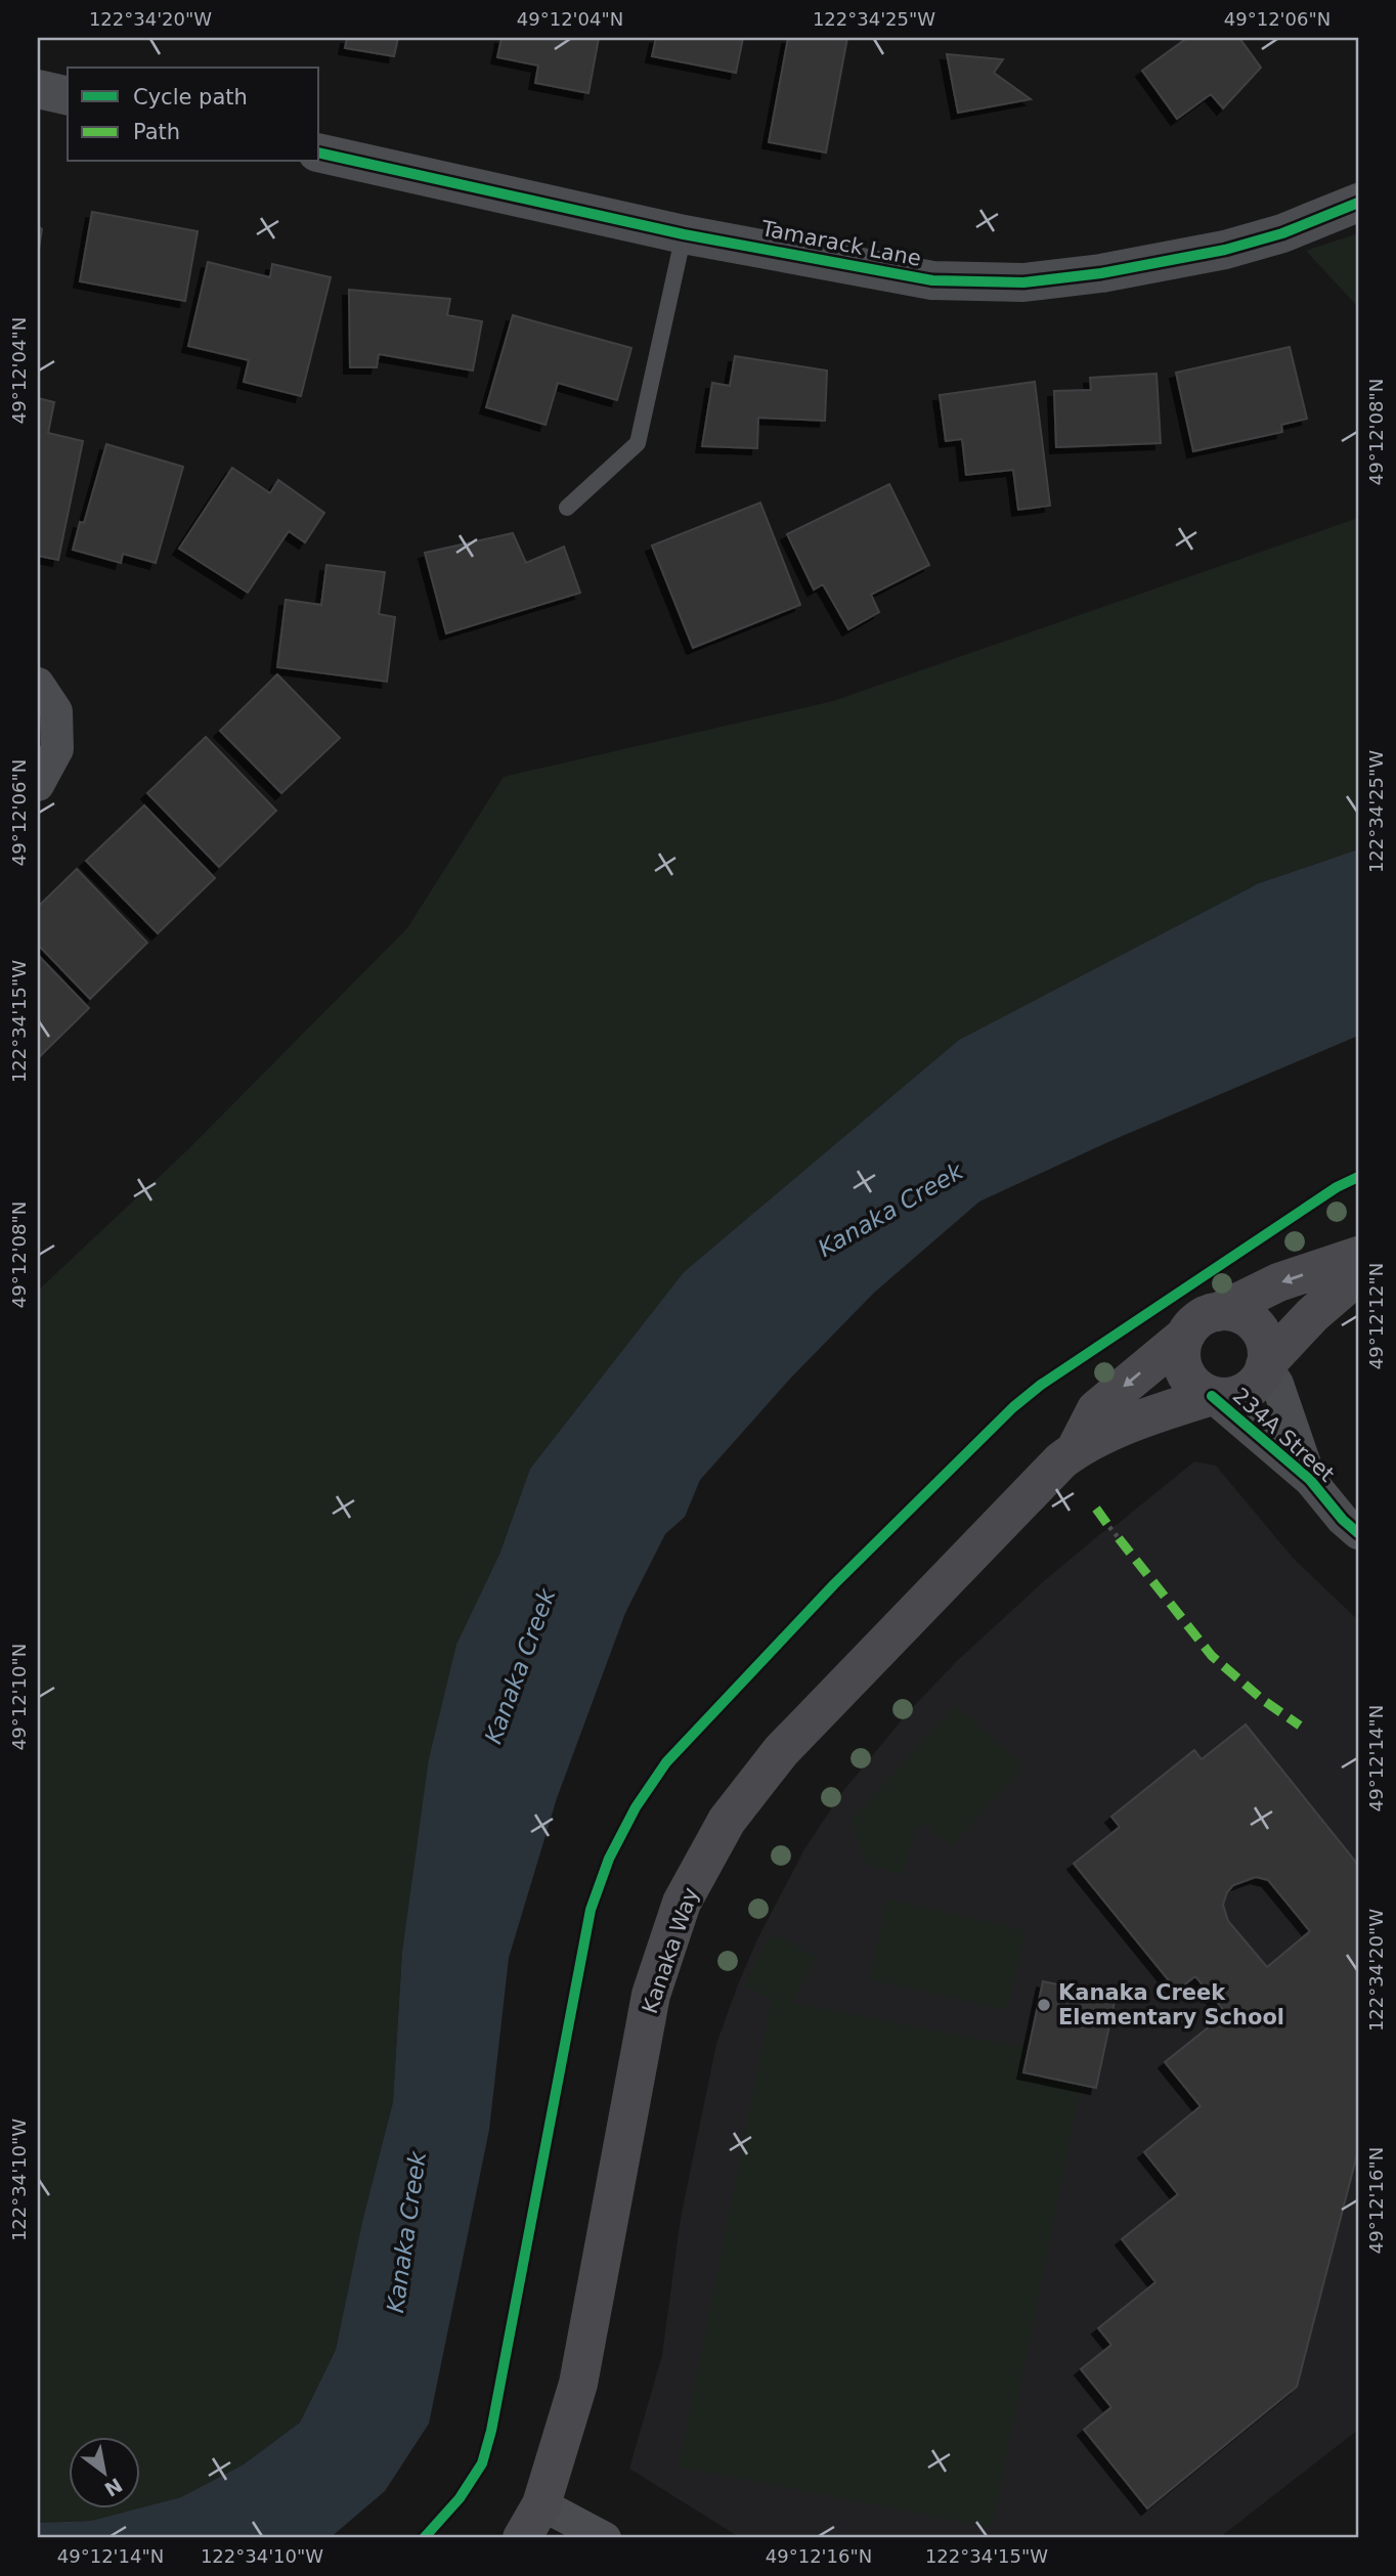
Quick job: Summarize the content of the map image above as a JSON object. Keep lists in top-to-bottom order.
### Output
{
  "streets": {
    "main road": ["Kanaka Way"],
    "street": ["Tamarack Lane", "234A Street"]
  },
  "crossings": [
    ["234A Street", "Kanaka Way"]
  ],
  "water": ["Kanaka Creek"],
  "places": ["Kanaka Creek Elementary School"],
  "legend": ["Cycle path", "Path"],
  "north": "bottom right",
  "coordinates": [
    "122°34'20\"W",
    "49°12'04\"N",
    "122°34'25\"W",
    "49°12'06\"N",
    "49°12'08\"N",
    "122°34'15\"W",
    "49°12'12\"N",
    "49°12'10\"N",
    "49°12'14\"N",
    "122°34'10\"W",
    "49°12'16\"N"
  ]
}
